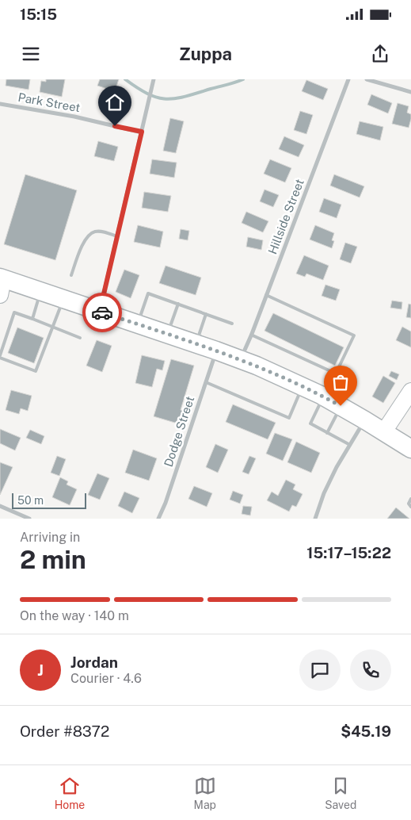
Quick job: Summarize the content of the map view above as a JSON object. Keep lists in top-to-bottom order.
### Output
{
  "streets": {
    "street": ["Park Street", "Hillside Street", "Dodge Street"]
  },
  "scale_bar": "50 m",
  "page": {
    "status": "15:15",
    "header": "Zuppa",
    "scale": "50 m",
    "heading": ["2 min", "Arriving in", "15:17–15:22"],
    "panel": [
      "Jordan",
      "Courier · 4.6",
      "Order #8372",
      "$45.19"
    ],
    "bar": "On the way · 140 m",
    "round": "J",
    "tabs": ["Home", "Map", "Saved"]
  }
}
